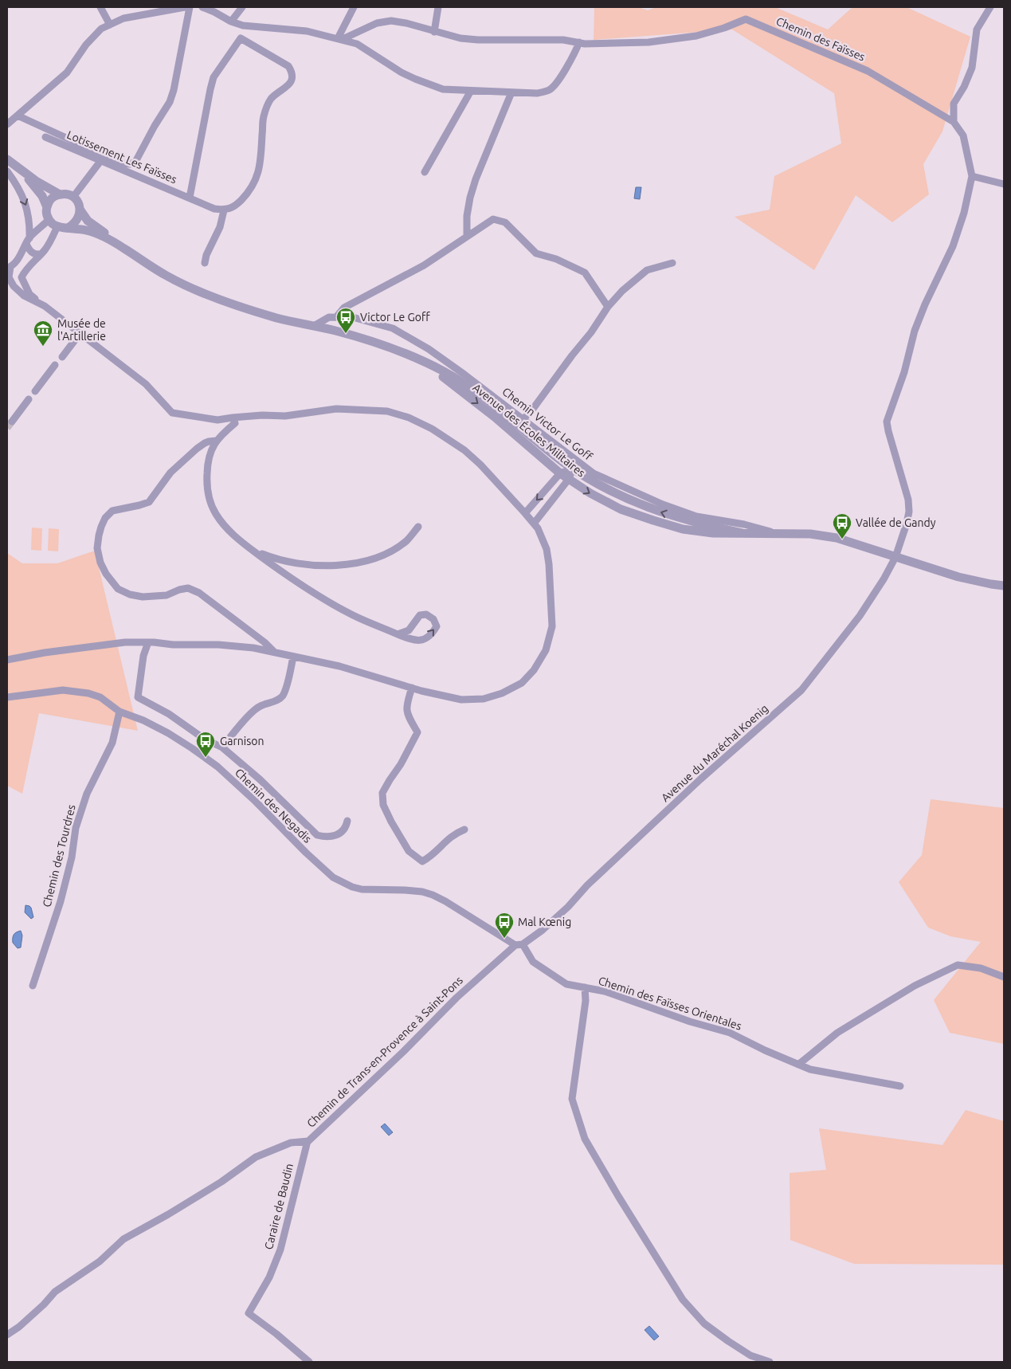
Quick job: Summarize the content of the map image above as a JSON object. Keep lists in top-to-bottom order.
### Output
{
  "streets": {
    "street": [
      "Chemin des Faïsses",
      "Lotissement Les Faïsses",
      "Chemin Victor Le Goff",
      "Avenue des Écoles Militaires",
      "Avenue du Maréchal Koenig",
      "Chemin des Negadis",
      "Chemin des Tourdres",
      "Chemin des Faïsses Orientales",
      "Chemin de Trans-en-Provence à Saint-Pons",
      "Caraire de Baudin"
    ]
  },
  "crossings": [
    ["Chemin Victor Le Goff", "Avenue des Écoles Militaires"],
    ["Avenue des Écoles Militaires", "Avenue du Maréchal Koenig"],
    ["Avenue du Maréchal Koenig", "Chemin des Negadis"],
    ["Avenue du Maréchal Koenig", "Chemin des Faïsses Orientales"],
    ["Avenue du Maréchal Koenig", "Chemin de Trans-en-Provence à Saint-Pons"],
    ["Chemin des Negadis", "Chemin des Tourdres"],
    ["Chemin des Negadis", "Chemin des Faïsses Orientales"],
    ["Chemin des Negadis", "Chemin de Trans-en-Provence à Saint-Pons"],
    ["Chemin des Faïsses Orientales", "Chemin de Trans-en-Provence à Saint-Pons"],
    ["Chemin de Trans-en-Provence à Saint-Pons", "Caraire de Baudin"]
  ],
  "places": {
    "bus stop": [
      "Victor Le Goff",
      "Vallée de Gandy",
      "Garnison",
      "Mal Kœnig"
    ],
    "museum": ["Musée de l'Artillerie"]
  }
}
